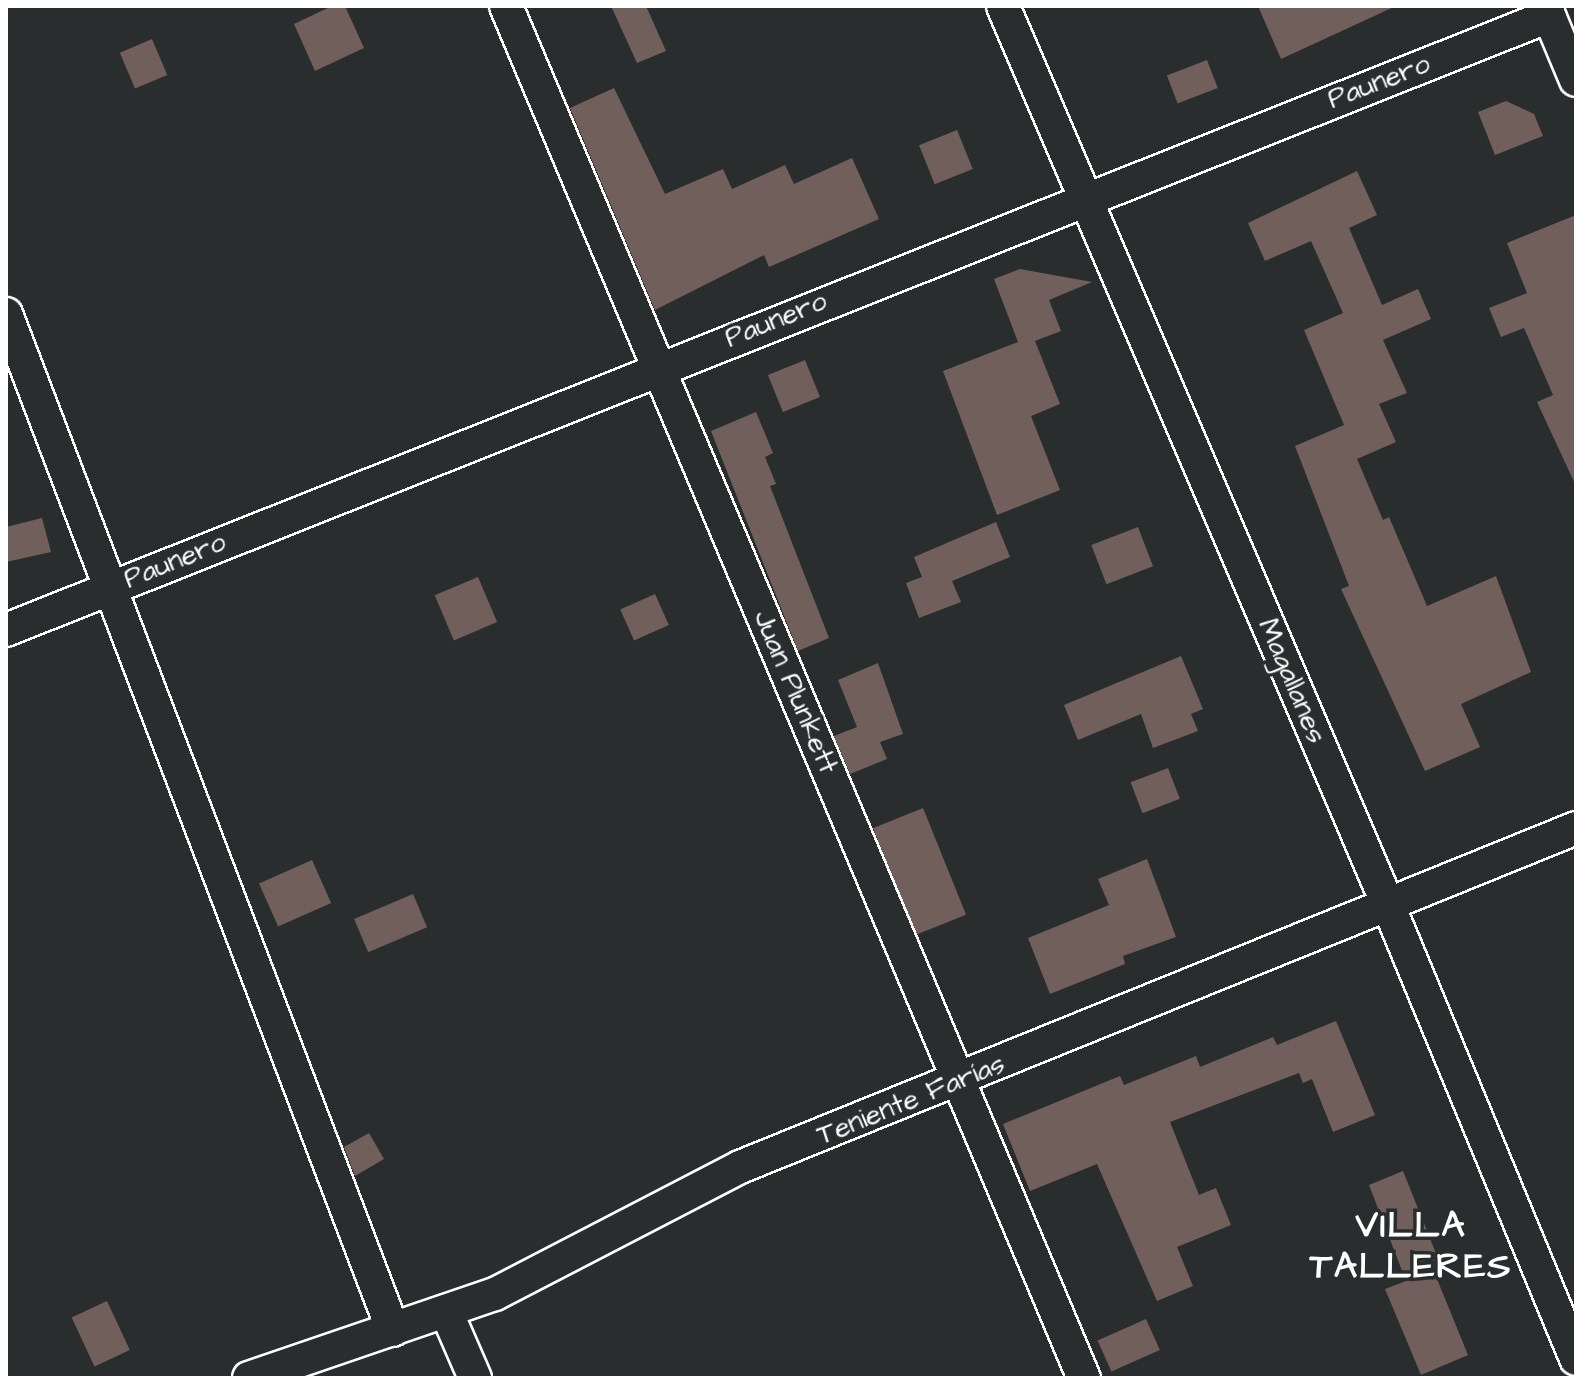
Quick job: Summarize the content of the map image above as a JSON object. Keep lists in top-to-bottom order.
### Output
{
  "streets": {
    "street": [
      "Paunero",
      "Magallanes",
      "Juan Plunkett",
      "Teniente Farías"
    ]
  },
  "crossings": [
    ["Paunero", "Magallanes"],
    ["Paunero", "Juan Plunkett"],
    ["Magallanes", "Teniente Farías"],
    ["Juan Plunkett", "Teniente Farías"]
  ],
  "districts": ["VILLA TALLERES"]
}
